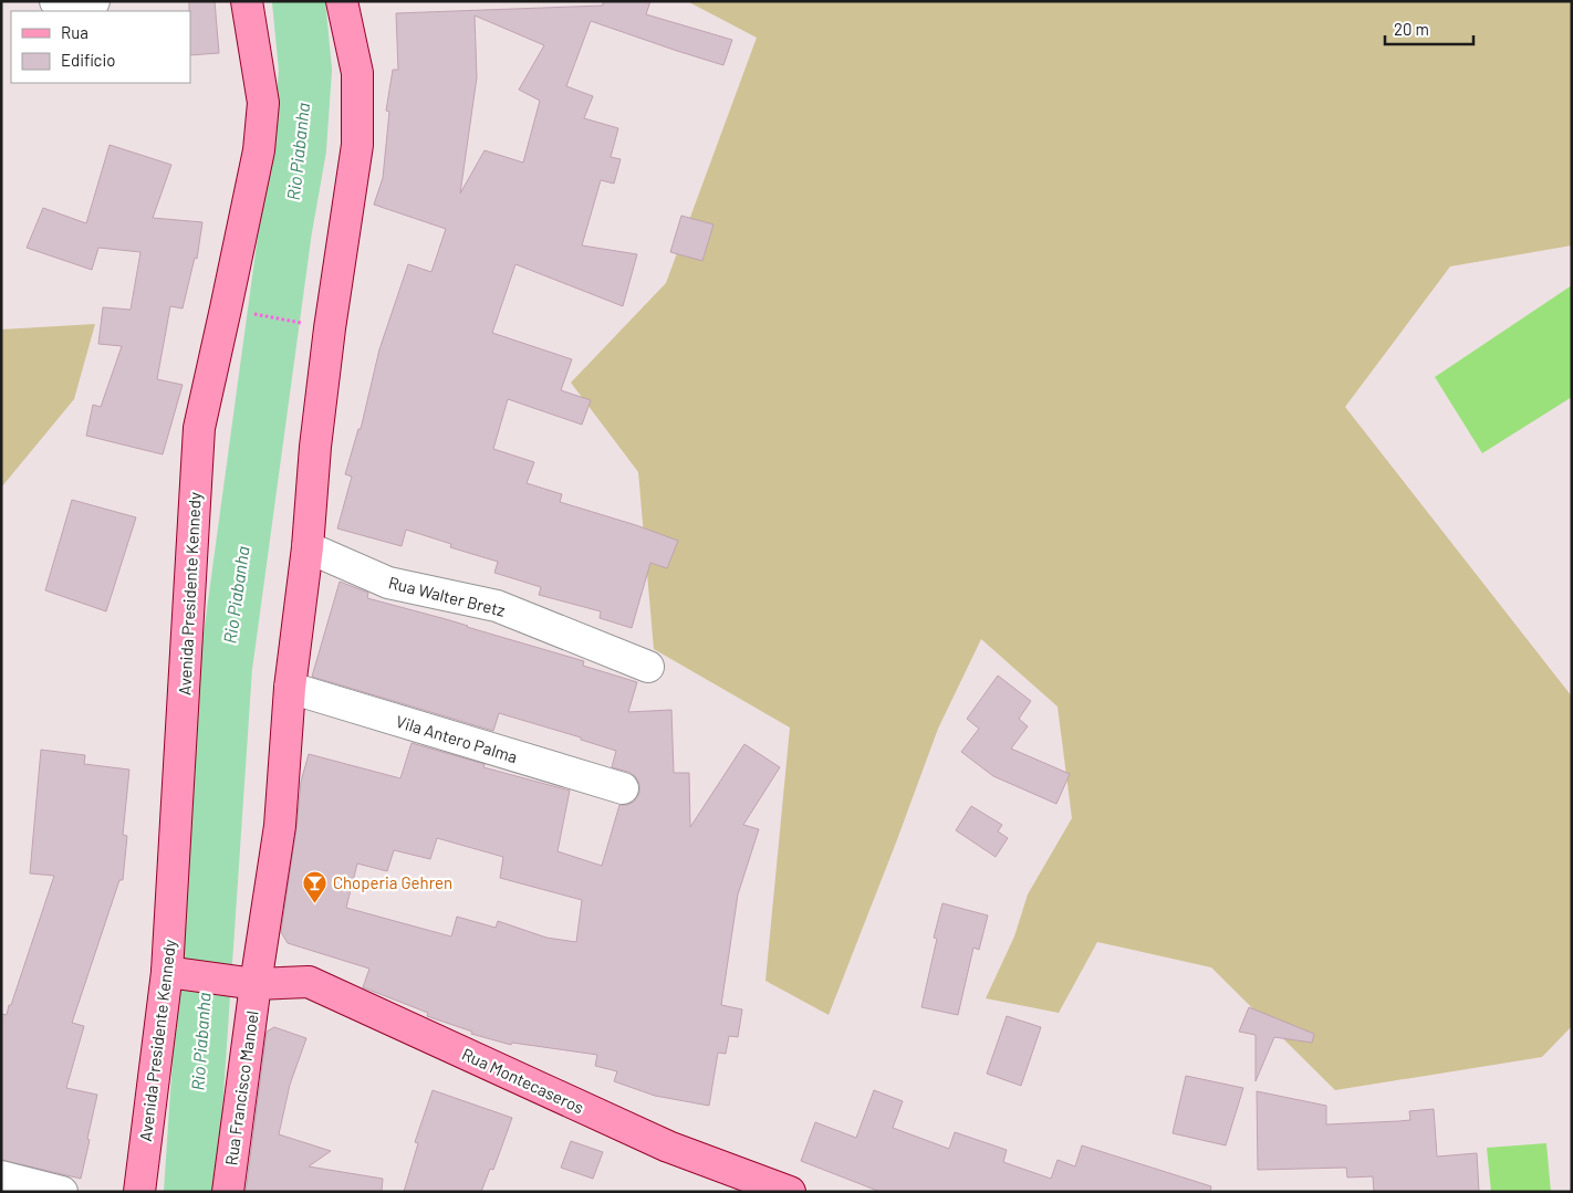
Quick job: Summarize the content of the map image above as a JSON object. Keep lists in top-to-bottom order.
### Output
{
  "streets": {
    "main road": ["Avenida Presidente Kennedy", "Rua Montecaseros", "Rua Francisco Manoel"],
    "street": ["Rua Walter Bretz", "Vila Antero Palma"]
  },
  "crossings": [
    ["Avenida Presidente Kennedy", "Rua Montecaseros"],
    ["Rua Montecaseros", "Rua Francisco Manoel"]
  ],
  "water": ["Rio Piabanha"],
  "places": {
    "bar": ["Choperia Gehren"]
  },
  "legend": ["Rua", "Edifício"],
  "scale_bar": "20 m"
}
